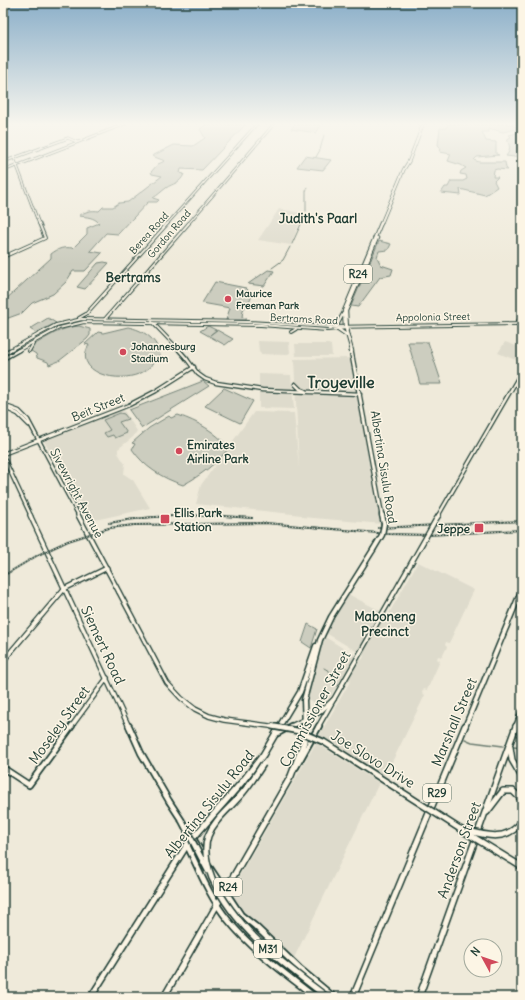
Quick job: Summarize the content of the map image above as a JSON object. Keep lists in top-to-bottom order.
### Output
{
  "streets": {
    "main road": [
      "Berea Road",
      "Gordon Road",
      "R24",
      "Appolonia Street",
      "Bertrams Road",
      "Beit Street",
      "Albertina Sisulu Road",
      "Sivewright Avenue",
      "Siemert Road",
      "Commissioner Street",
      "Marshall Street",
      "Moseley Street",
      "Joe Slovo Drive",
      "R29",
      "Anderson Street",
      "M31"
    ]
  },
  "crossings": [
    ["Berea Road", "Bertrams Road"],
    ["Gordon Road", "Bertrams Road"],
    ["Appolonia Street", "Bertrams Road"],
    ["Appolonia Street", "Albertina Sisulu Road"],
    ["Bertrams Road", "Albertina Sisulu Road"],
    ["Beit Street", "Sivewright Avenue"],
    ["Beit Street", "M31"],
    ["Albertina Sisulu Road", "Commissioner Street"],
    ["Sivewright Avenue", "Joe Slovo Drive"],
    ["Siemert Road", "Commissioner Street"],
    ["Siemert Road", "Moseley Street"],
    ["Siemert Road", "M31"],
    ["Commissioner Street", "M31"]
  ],
  "districts": [
    "Judith's Paarl",
    "Bertrams",
    "Troyeville",
    "Maboneng Precinct"
  ],
  "places": {
    "other": ["Maurice Freeman Park", "Johannesburg Stadium", "Emirates Airline Park"],
    "transit": ["Ellis Park Station", "Jeppe"]
  },
  "north": "top left"
}
